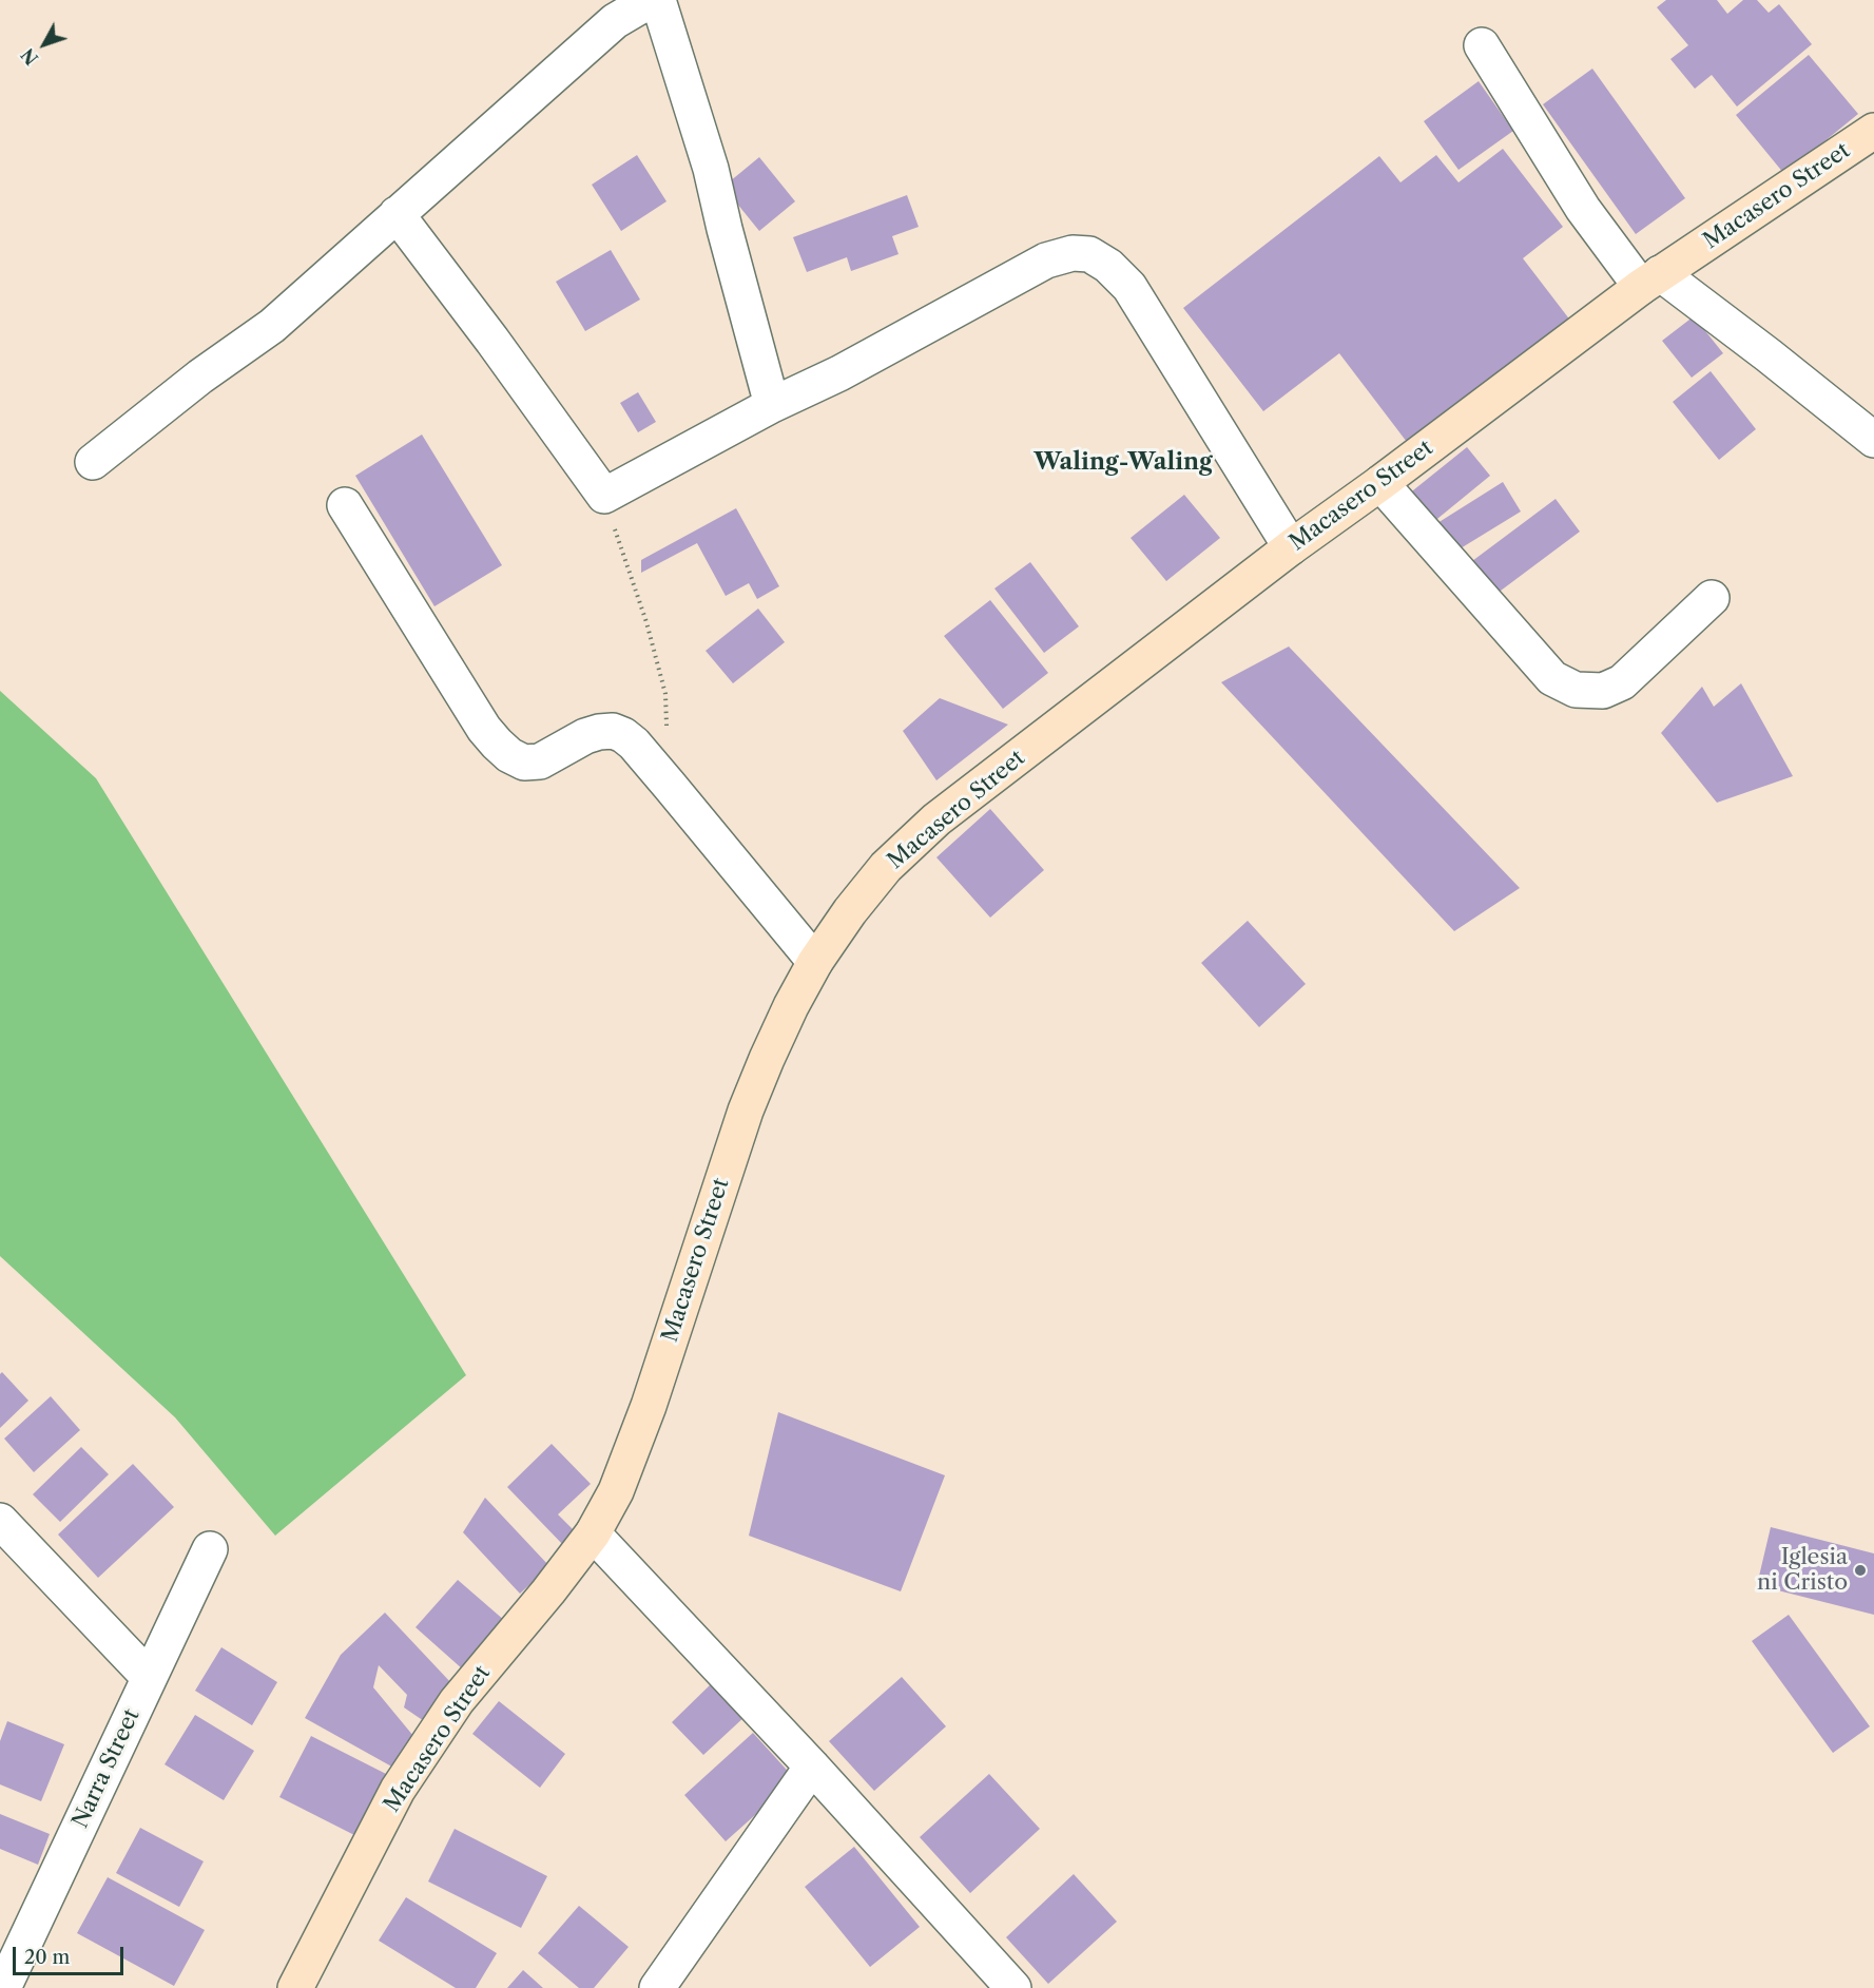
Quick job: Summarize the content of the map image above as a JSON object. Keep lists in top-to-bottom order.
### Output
{
  "streets": {
    "street": ["Macasero Street", "Narra Street"]
  },
  "districts": ["Waling-Waling"],
  "places": ["Iglesia ni Cristo"],
  "scale_bar": "20 m",
  "north": "bottom left"
}
